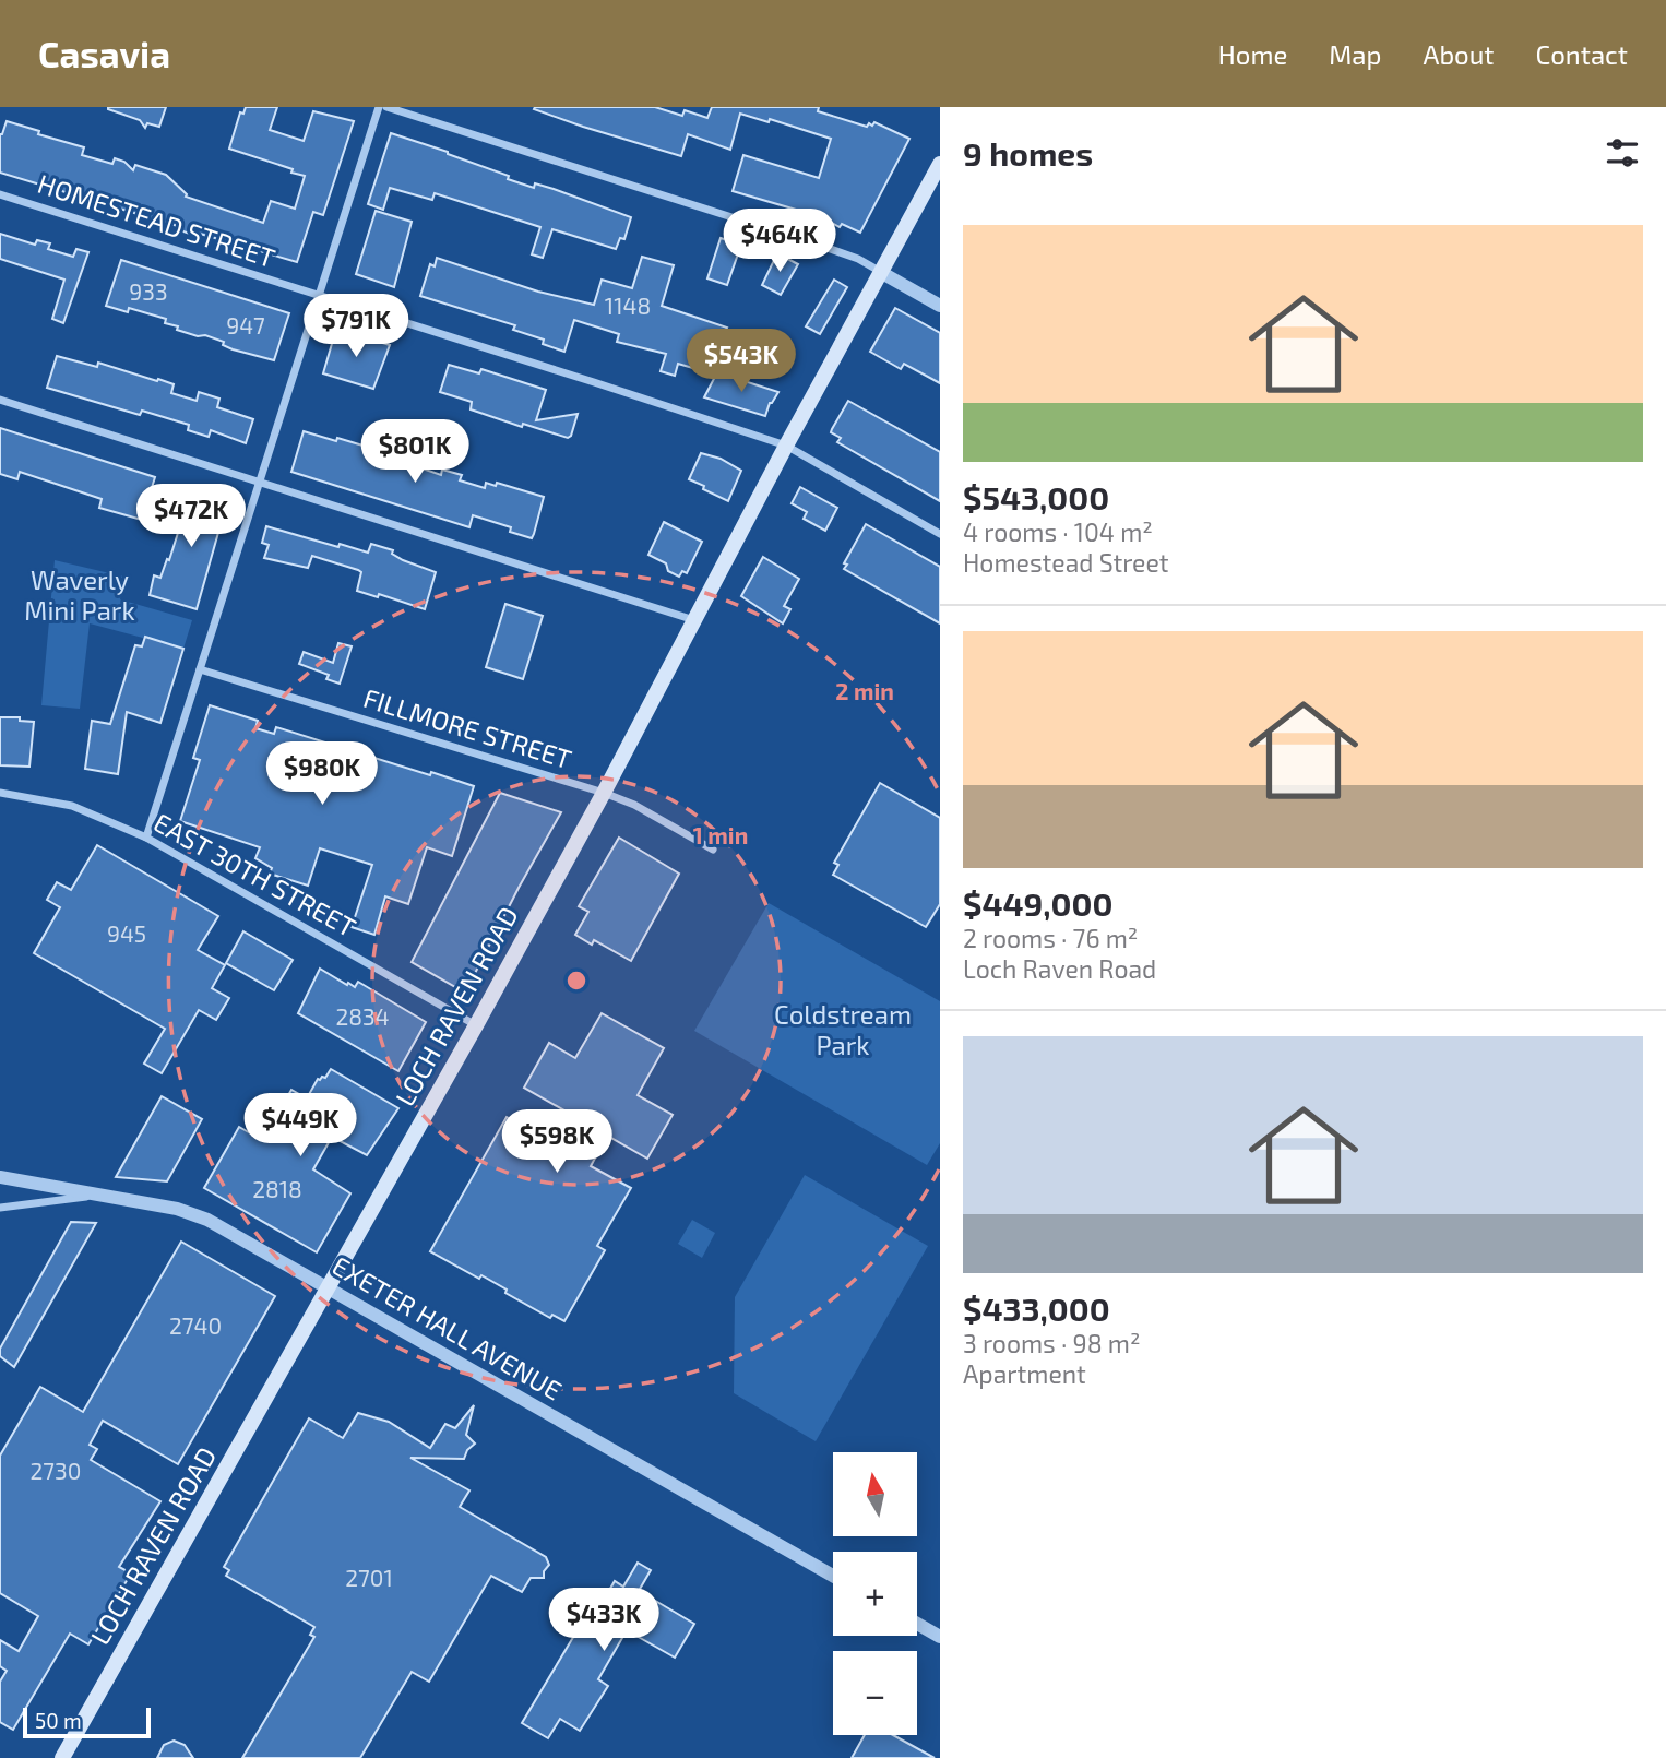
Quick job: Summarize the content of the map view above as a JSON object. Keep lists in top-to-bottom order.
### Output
{
  "streets": {
    "main road": ["LOCH RAVEN ROAD"],
    "street": [
      "HOMESTEAD STREET",
      "FILLMORE STREET",
      "EAST 30TH STREET",
      "EXETER HALL AVENUE"
    ]
  },
  "crossings": [
    ["HOMESTEAD STREET", "LOCH RAVEN ROAD"],
    ["FILLMORE STREET", "LOCH RAVEN ROAD"],
    ["EAST 30TH STREET", "LOCH RAVEN ROAD"],
    ["LOCH RAVEN ROAD", "EXETER HALL AVENUE"]
  ],
  "parks": ["Waverly Mini Park", "Coldstream Park"],
  "house_numbers": [
    "933",
    "1148",
    "947",
    "945",
    "2834",
    "2818",
    "2740",
    "2730",
    "2701"
  ],
  "scale_bar": "50 m",
  "north": "top",
  "page": {
    "header": "Casavia",
    "nav": [
      "Home",
      "Map",
      "About",
      "Contact"
    ],
    "heading": "9 homes",
    "list": [
      {
        "name": "$543,000",
        "note": "4 rooms · 104 m² · Homestead Street"
      },
      {
        "name": "$449,000",
        "note": "2 rooms · 76 m² · Loch Raven Road"
      },
      {
        "name": "$433,000",
        "note": "3 rooms · 98 m² · Apartment"
      }
    ],
    "price": [
      "$464K",
      "$791K",
      "$543K",
      "$801K",
      "$472K",
      "$980K",
      "$449K",
      "$598K",
      "$433K"
    ],
    "map_buttons": ["+", "−"],
    "scale": "50 m"
  },
  "rings": ["2 min", "1 min"]
}
